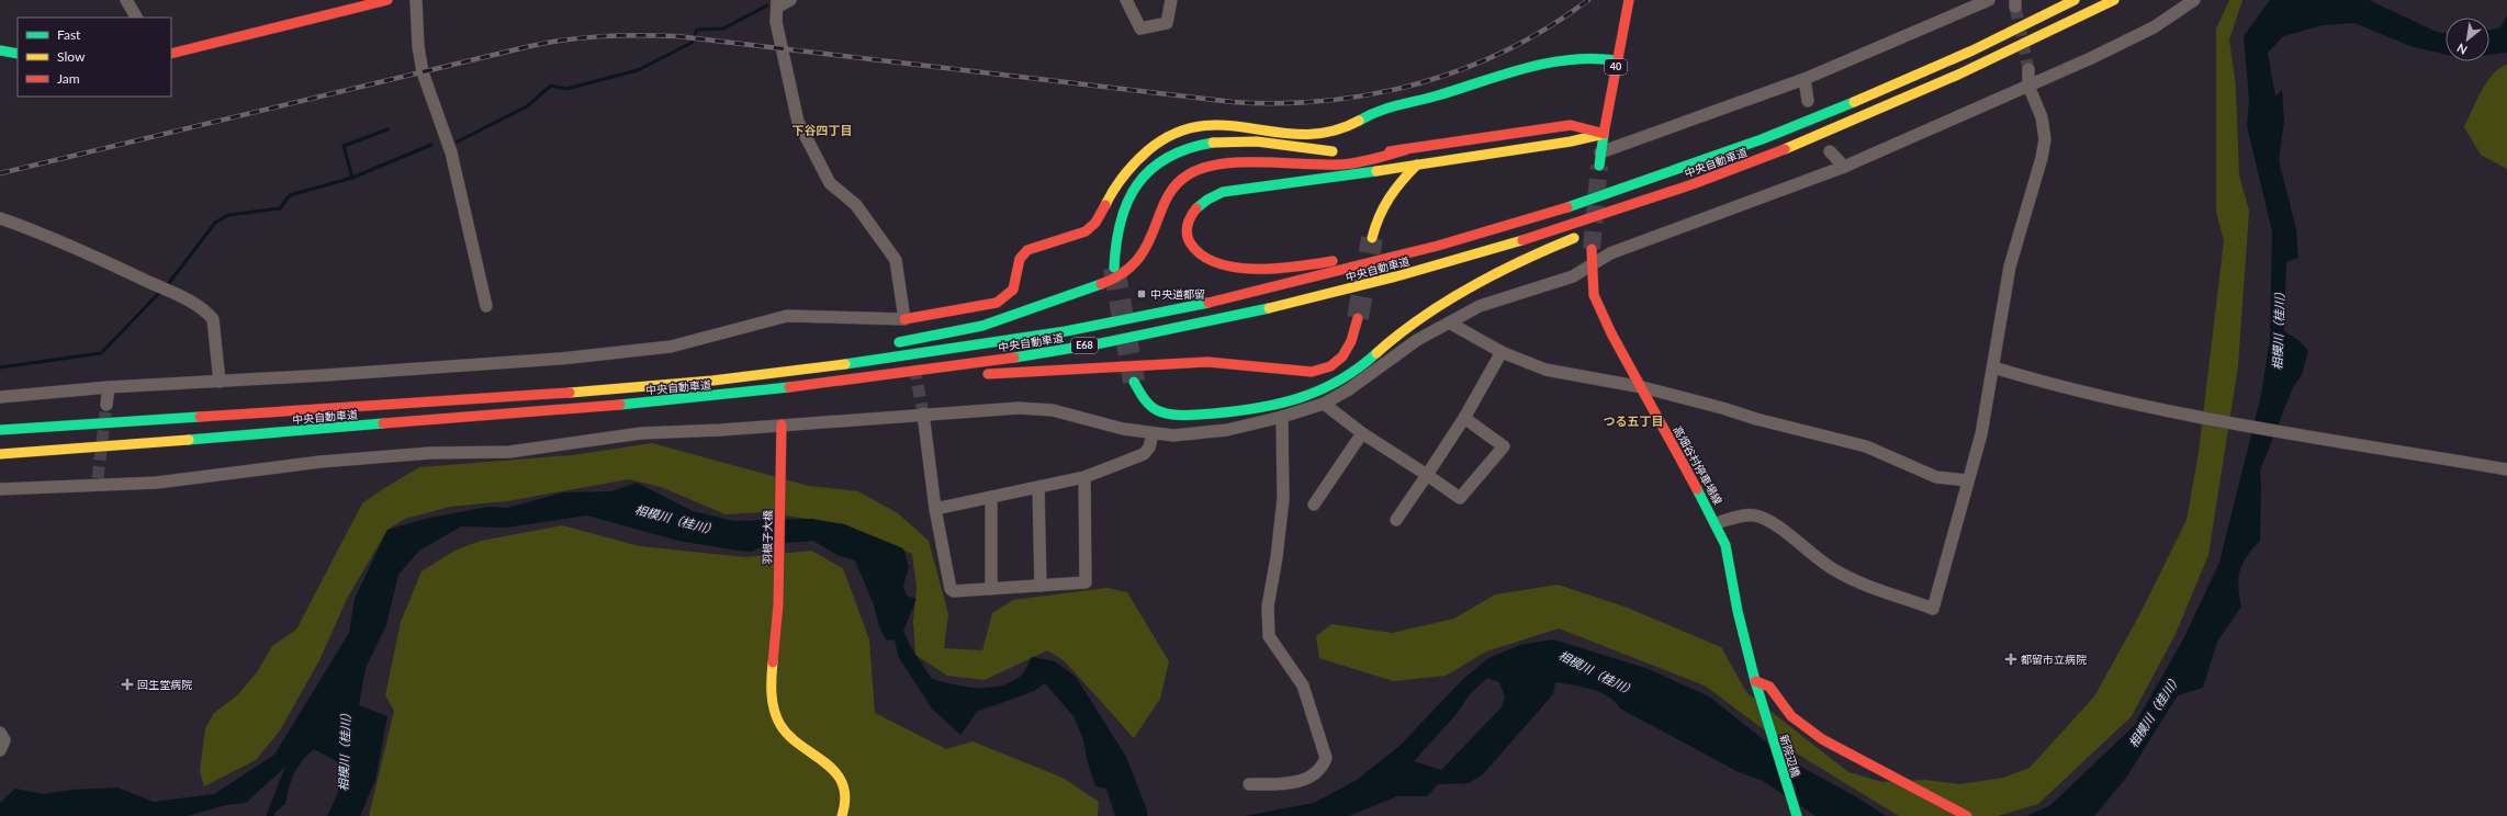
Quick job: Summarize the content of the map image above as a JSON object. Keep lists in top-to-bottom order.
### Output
{
  "streets": {
    "main road": [
      "40",
      "中央自動車道",
      "E68",
      "高畑谷村停車場線",
      "羽根子大橋",
      "新院辺橋"
    ]
  },
  "crossings": [
    ["高畑谷村停車場線", "新院辺橋"]
  ],
  "districts": ["下谷四丁目", "つる五丁目"],
  "water": ["相模川（桂川）"],
  "places": {
    "transit": ["中央道都留"],
    "health": ["都留市立病院", "回生堂病院"]
  },
  "legend": ["Fast", "Slow", "Jam"],
  "north": "bottom left"
}
